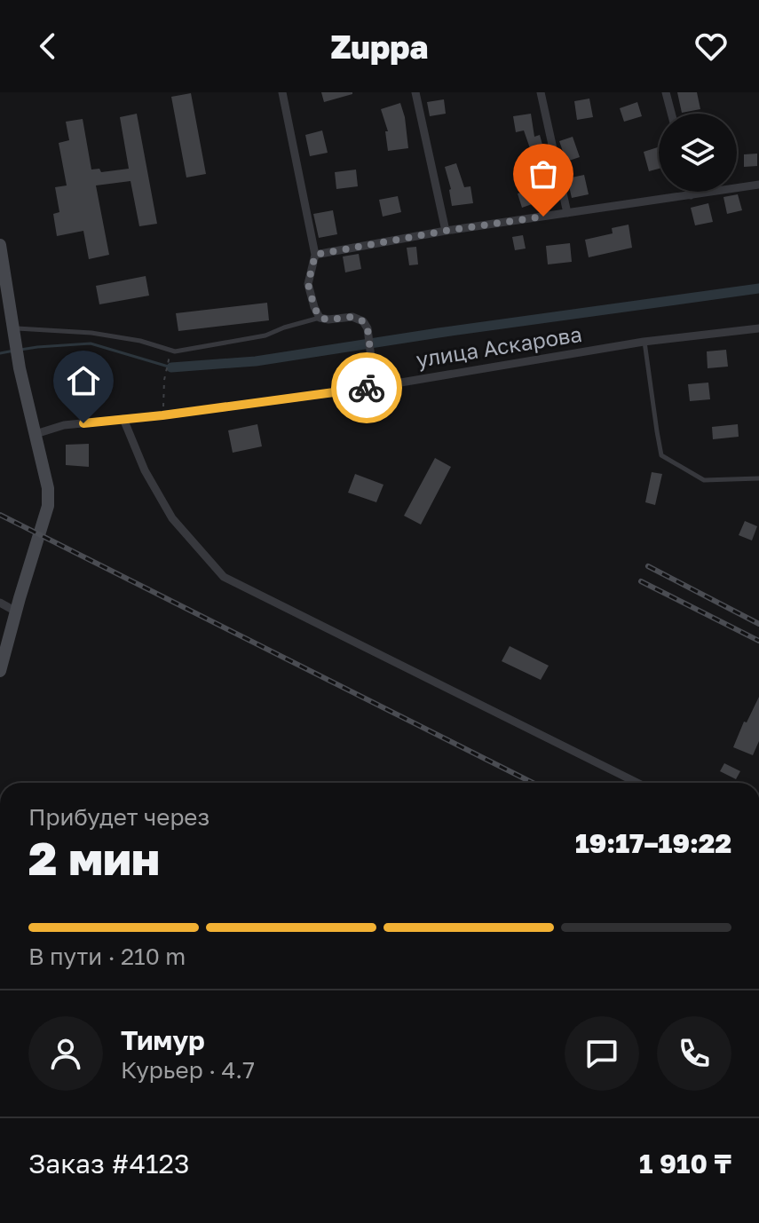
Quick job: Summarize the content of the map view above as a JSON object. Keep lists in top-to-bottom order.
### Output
{
  "streets": {
    "street": ["улица Аскарова"]
  },
  "page": {
    "header": "Zuppa",
    "heading": ["2 мин", "Прибудет через", "19:17–19:22"],
    "panel": [
      "Тимур",
      "Курьер · 4.7",
      "Заказ #4123",
      "1 910 ₸"
    ],
    "bar": "В пути · 210 m"
  }
}
